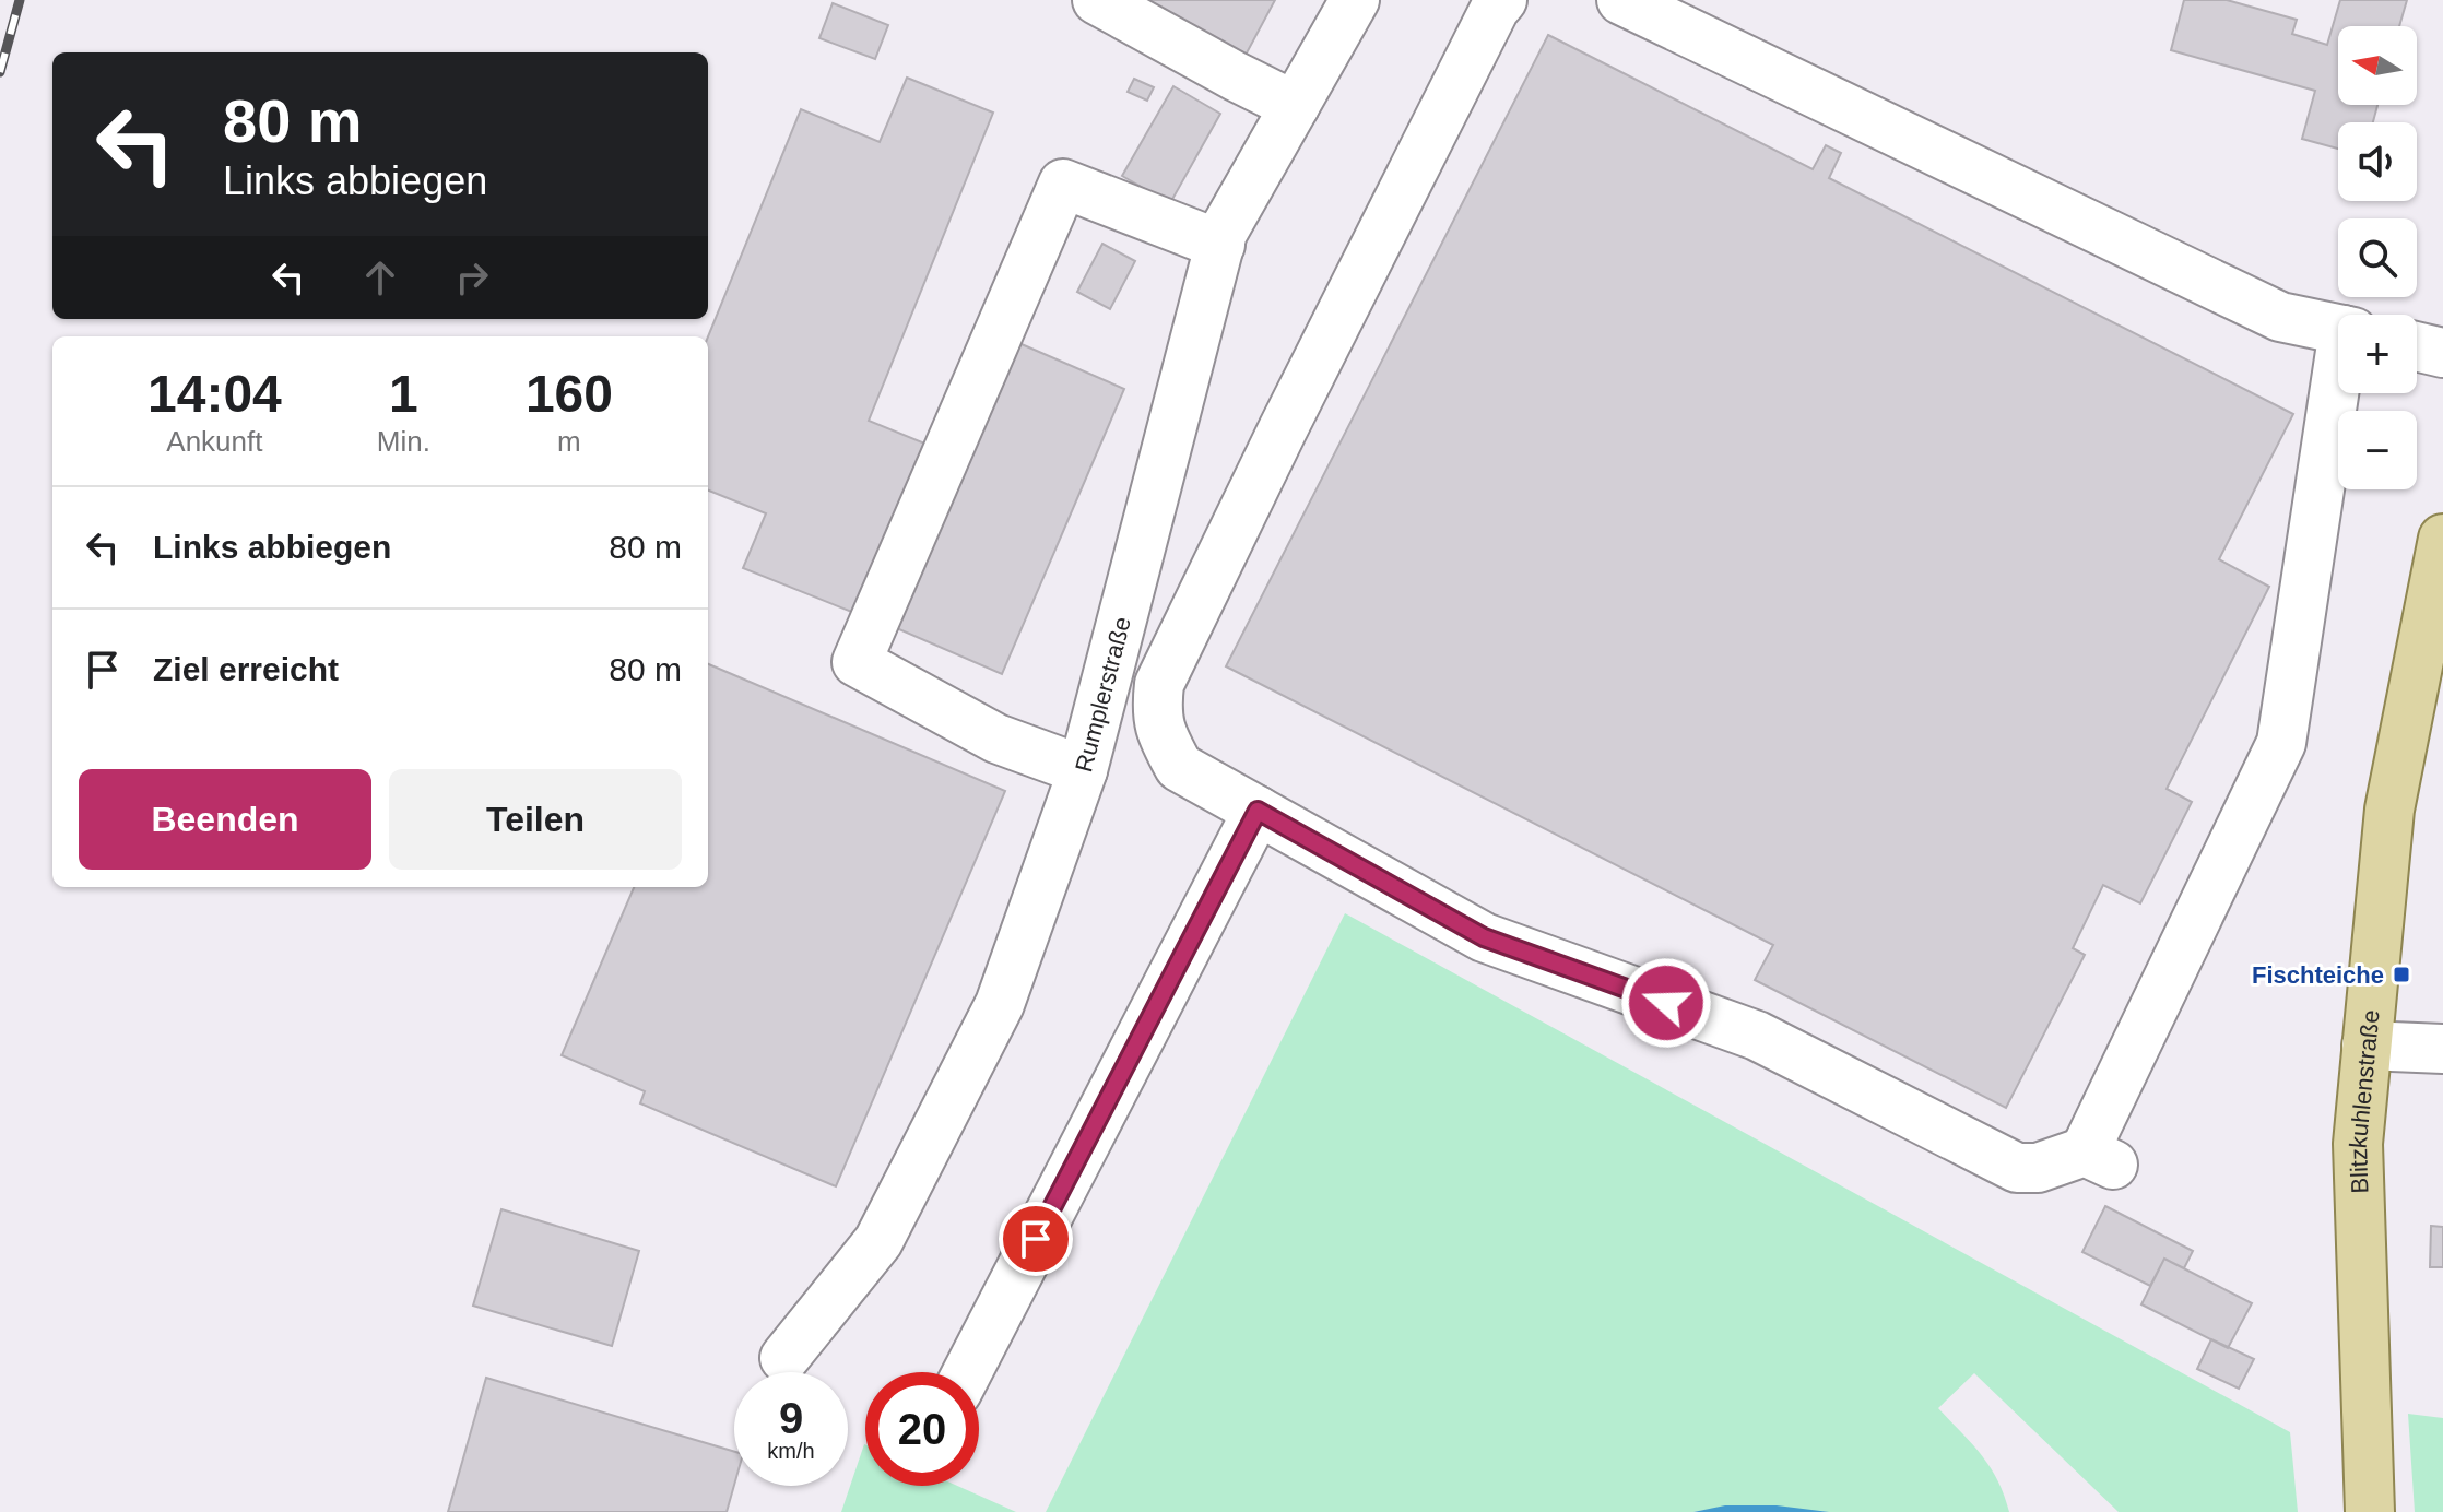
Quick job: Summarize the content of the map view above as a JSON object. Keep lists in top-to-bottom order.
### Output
{
  "streets": {
    "main road": ["Blitzkuhlenstraße"],
    "street": ["Rumplerstraße"]
  },
  "places": {
    "transit": ["Fischteiche"]
  },
  "north": "left",
  "page": {
    "map_buttons": ["+", "−"],
    "turn": ["80 m", "Links abbiegen"],
    "eta": [
      "14:04",
      "Ankunft",
      "1",
      "Min.",
      "160",
      "m"
    ],
    "list": [
      {
        "name": "Links abbiegen",
        "value": "80 m"
      },
      {
        "name": "Ziel erreicht",
        "value": "80 m"
      }
    ],
    "buttons": ["Beenden", "Teilen"],
    "speed": "9 km/h",
    "limit": "20"
  }
}
